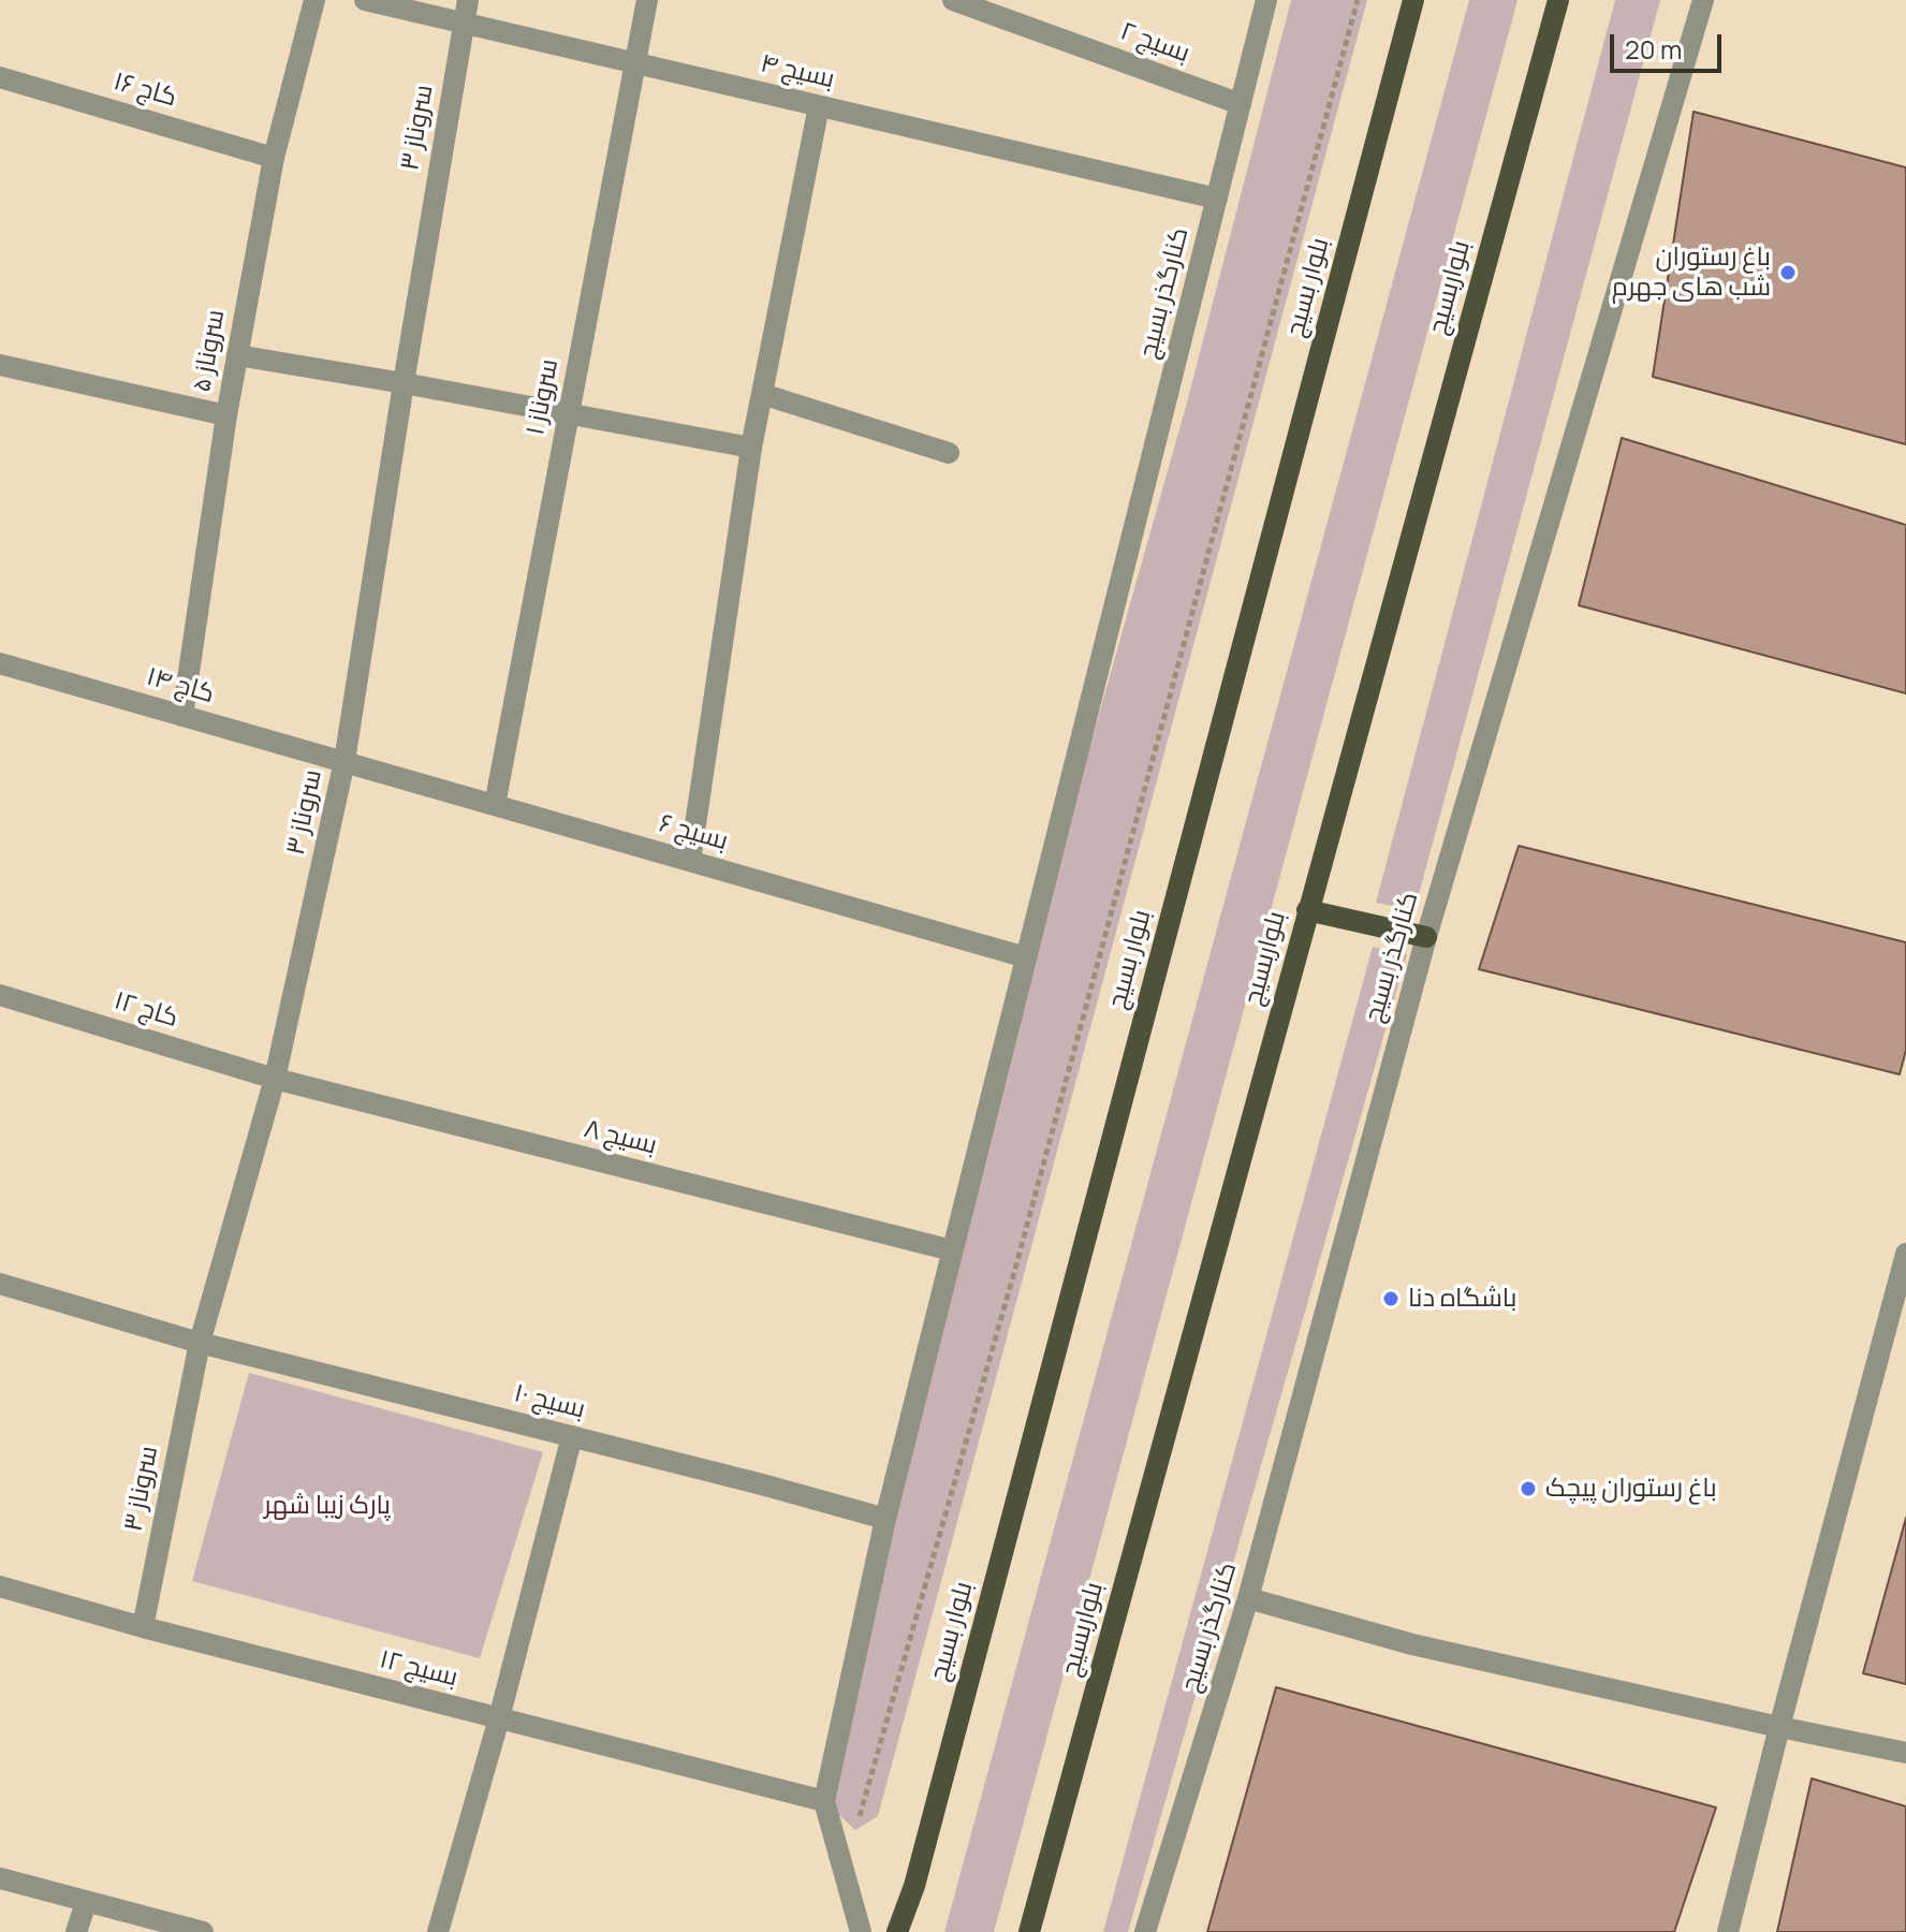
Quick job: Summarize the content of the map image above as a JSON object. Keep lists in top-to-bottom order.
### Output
{
  "streets": {
    "main road": ["بلوار بسیج", "بلواربسیج"],
    "street": [
      "بسیج ۲",
      "بسیج ۴",
      "کاج ۱۶",
      "سروناز ۳",
      "کنارگذر بسیج",
      "سروناز ۵",
      "سروناز ۱",
      "کاج ۱۴",
      "بسیج ۶",
      "کاج ۱۲",
      "بسیج ۸",
      "بسیج ۱۰",
      "بسیج ۱۲"
    ]
  },
  "crossings": [
    ["بسیج ۲", "کنارگذر بسیج"],
    ["بسیج ۴", "سروناز ۳"],
    ["بسیج ۴", "کنارگذر بسیج"],
    ["بسیج ۴", "سروناز ۱"],
    ["کاج ۱۶", "سروناز ۵"],
    ["سروناز ۳", "کاج ۱۴"],
    ["سروناز ۳", "بسیج ۶"],
    ["سروناز ۳", "کاج ۱۲"],
    ["سروناز ۳", "بسیج ۸"],
    ["سروناز ۳", "بسیج ۱۰"],
    ["سروناز ۳", "بسیج ۱۲"],
    ["کنارگذر بسیج", "بسیج ۶"],
    ["کنارگذر بسیج", "بسیج ۸"],
    ["کنارگذر بسیج", "بسیج ۱۰"],
    ["کنارگذر بسیج", "بسیج ۱۲"],
    ["سروناز ۵", "کاج ۱۴"],
    ["سروناز ۱", "بسیج ۶"],
    ["کاج ۱۴", "بسیج ۶"],
    ["کاج ۱۲", "بسیج ۸"]
  ],
  "parks": ["پارک زیبا شهر"],
  "places": ["باغ رستوران شب های جهرم", "باشگاه دنا", "باغ رستوران پیچک"],
  "scale_bar": "20 m"
}
